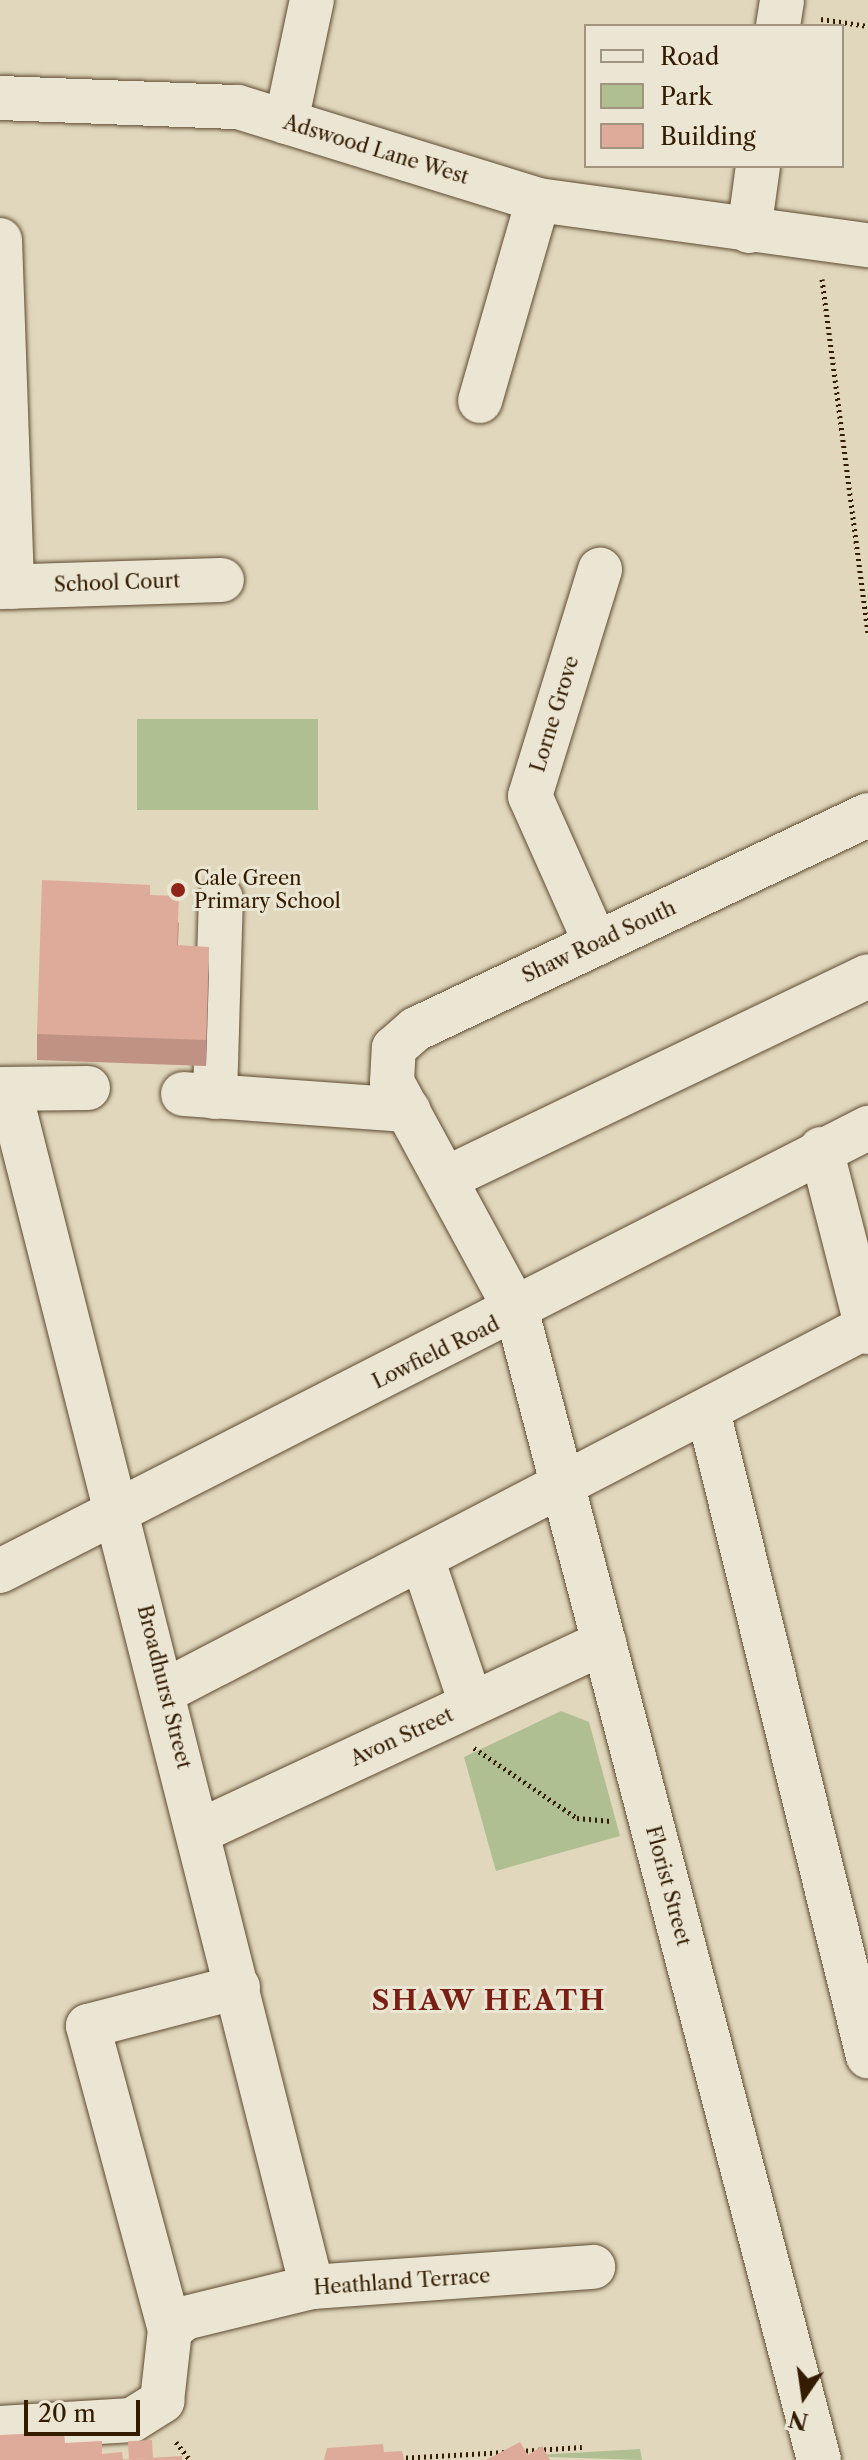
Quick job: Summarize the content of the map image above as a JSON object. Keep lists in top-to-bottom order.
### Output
{
  "streets": {
    "street": [
      "Adswood Lane West",
      "School Court",
      "Lorne Grove",
      "Shaw Road South",
      "Lowfield Road",
      "Broadhurst Street",
      "Avon Street",
      "Florist Street",
      "Heathland Terrace"
    ]
  },
  "crossings": [
    ["Lorne Grove", "Shaw Road South"],
    ["Shaw Road South", "Lowfield Road"],
    ["Shaw Road South", "Florist Street"],
    ["Lowfield Road", "Broadhurst Street"],
    ["Lowfield Road", "Florist Street"],
    ["Broadhurst Street", "Avon Street"],
    ["Broadhurst Street", "Heathland Terrace"],
    ["Avon Street", "Florist Street"]
  ],
  "districts": ["SHAW HEATH"],
  "places": ["Cale Green Primary School"],
  "legend": ["Road", "Park", "Building"],
  "scale_bar": "20 m",
  "north": "bottom"
}
